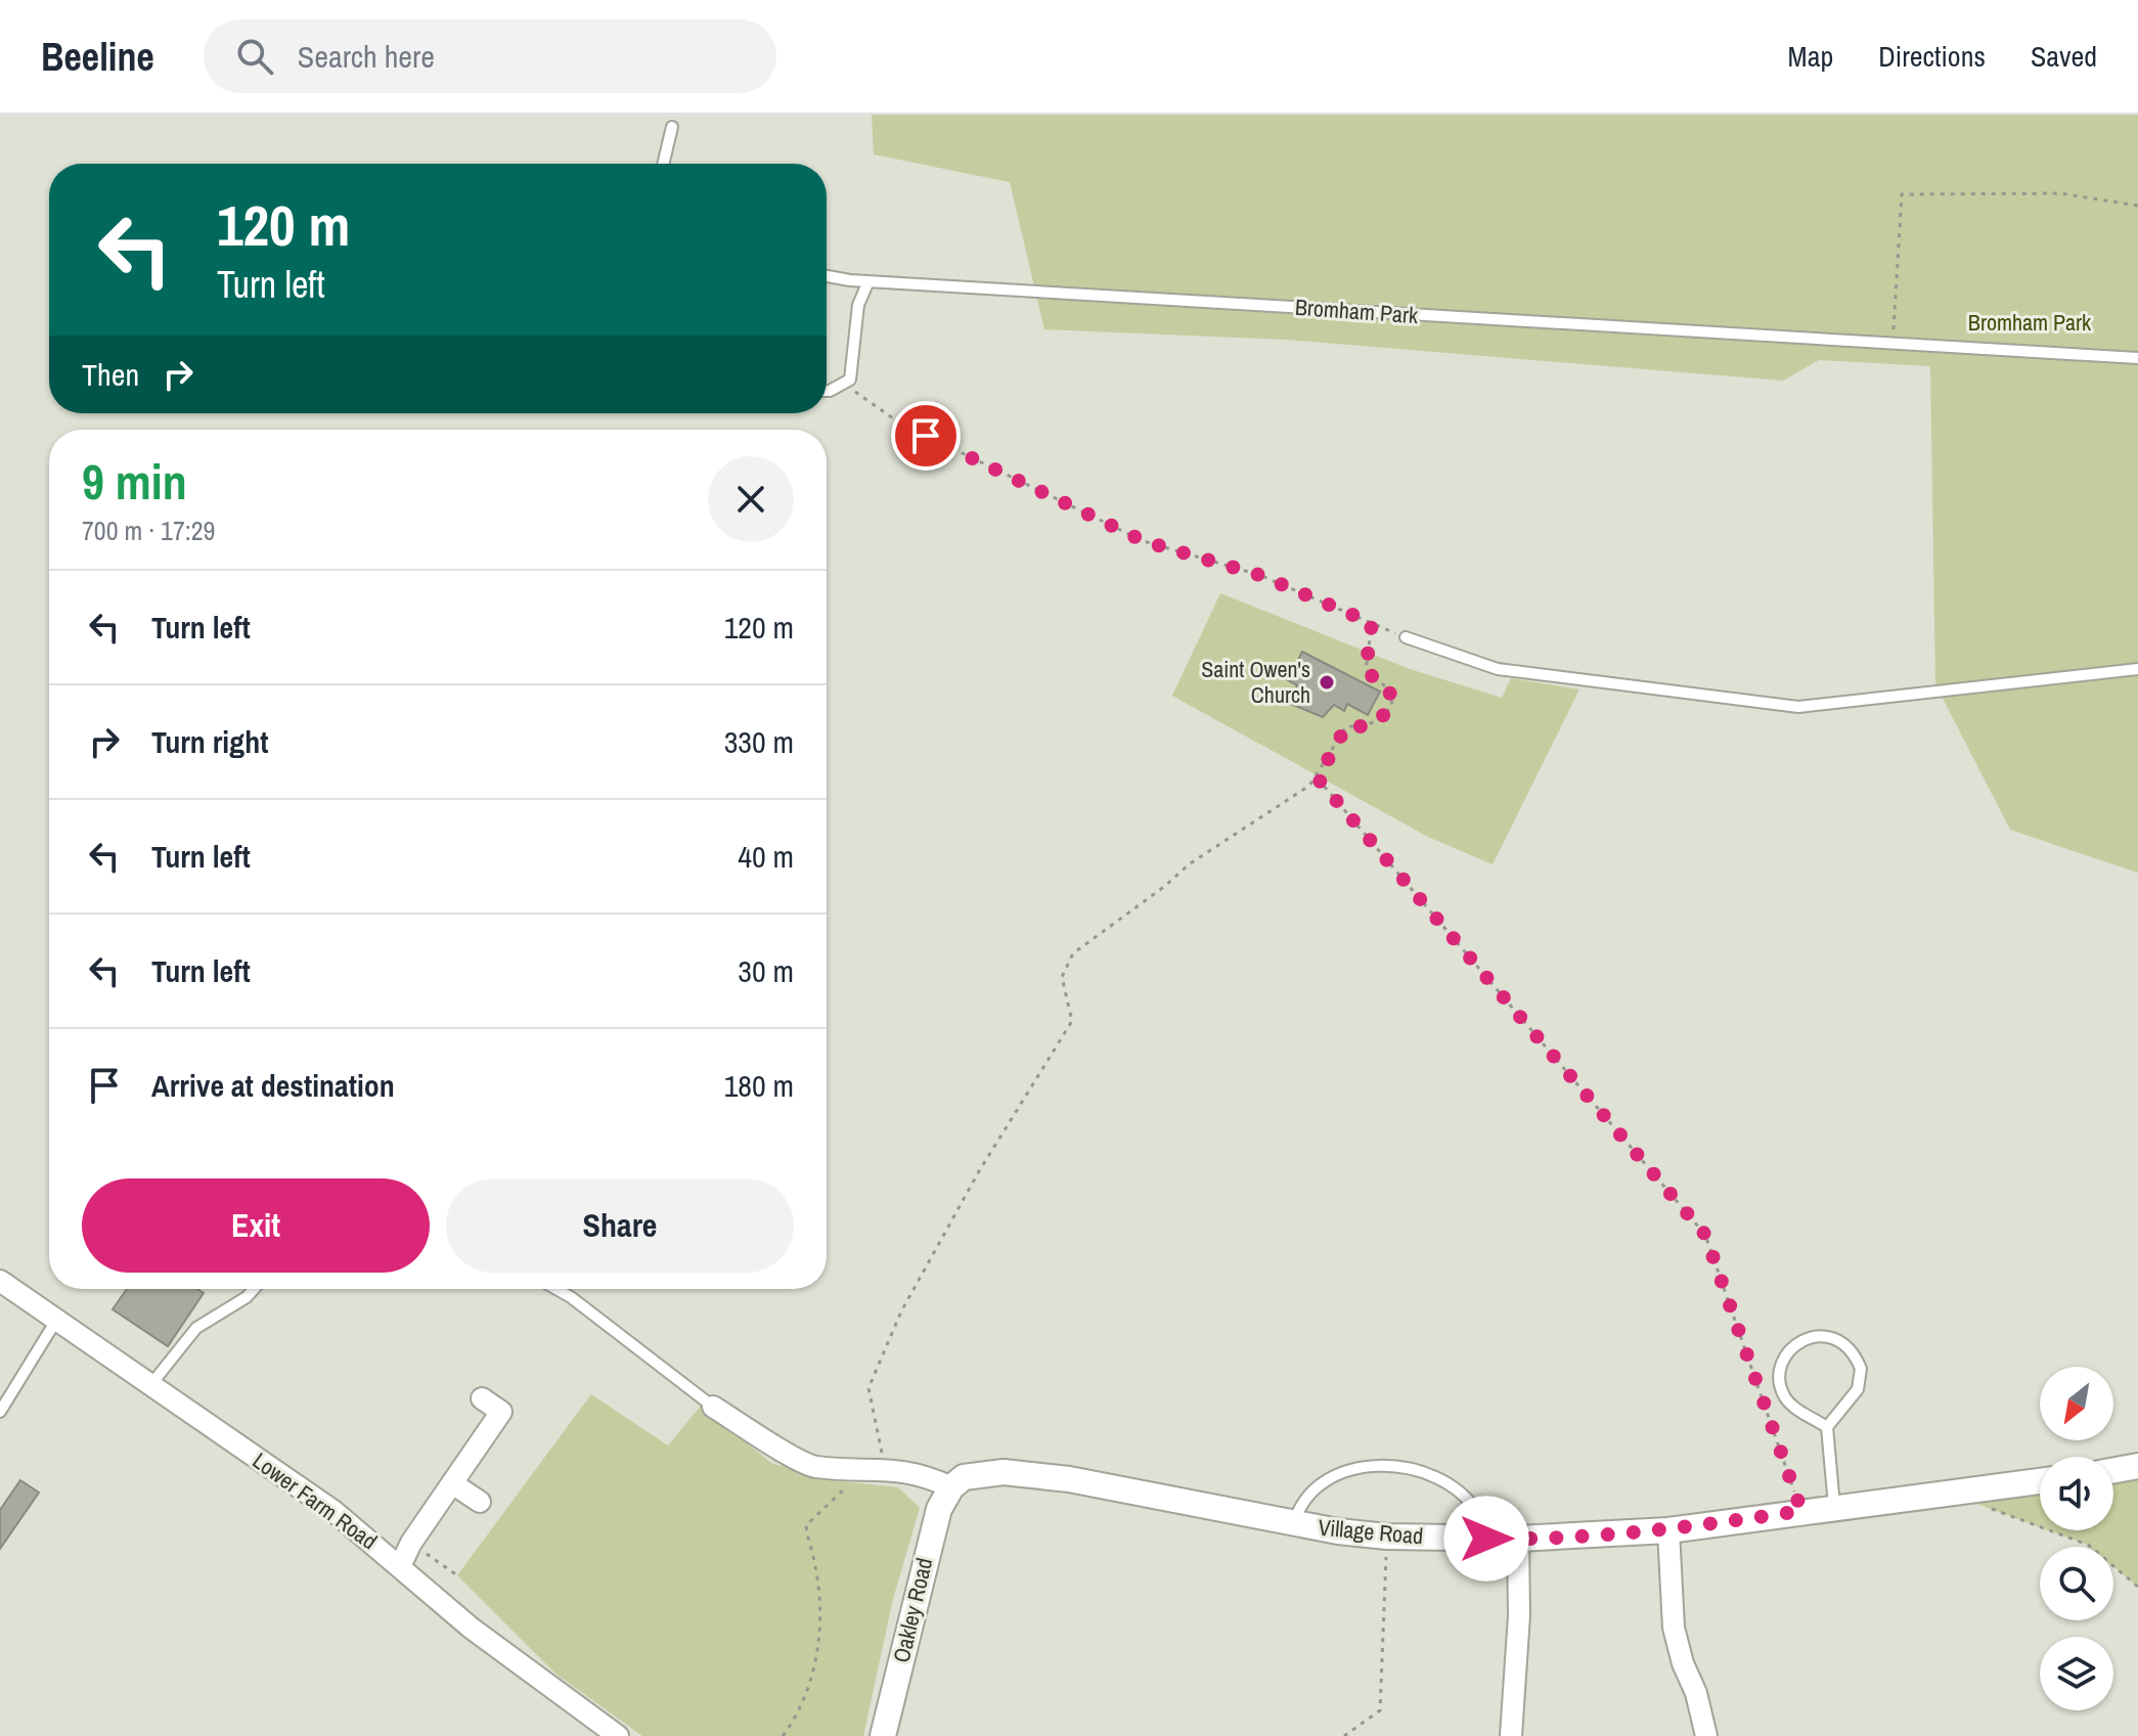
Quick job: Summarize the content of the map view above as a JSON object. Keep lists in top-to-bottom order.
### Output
{
  "streets": {
    "street": ["Lower Farm Road", "Village Road", "Oakley Road"],
    "lane": ["Bromham Park"]
  },
  "crossings": [
    ["Village Road", "Oakley Road"]
  ],
  "parks": ["Bromham Park"],
  "places": ["Saint Owen's Church"],
  "north": "bottom left",
  "page": {
    "header": "Beeline",
    "search": "Search here",
    "nav": ["Map", "Directions", "Saved"],
    "turn": ["120 m", "Turn left"],
    "then": "Then",
    "heading": ["9 min", "700 m · 17:29"],
    "list": [
      {
        "name": "Turn left",
        "value": "120 m"
      },
      {
        "name": "Turn right",
        "value": "330 m"
      },
      {
        "name": "Turn left",
        "value": "40 m"
      },
      {
        "name": "Turn left",
        "value": "30 m"
      },
      {
        "name": "Arrive at destination",
        "value": "180 m"
      }
    ],
    "buttons": ["Exit", "Share"]
  }
}
